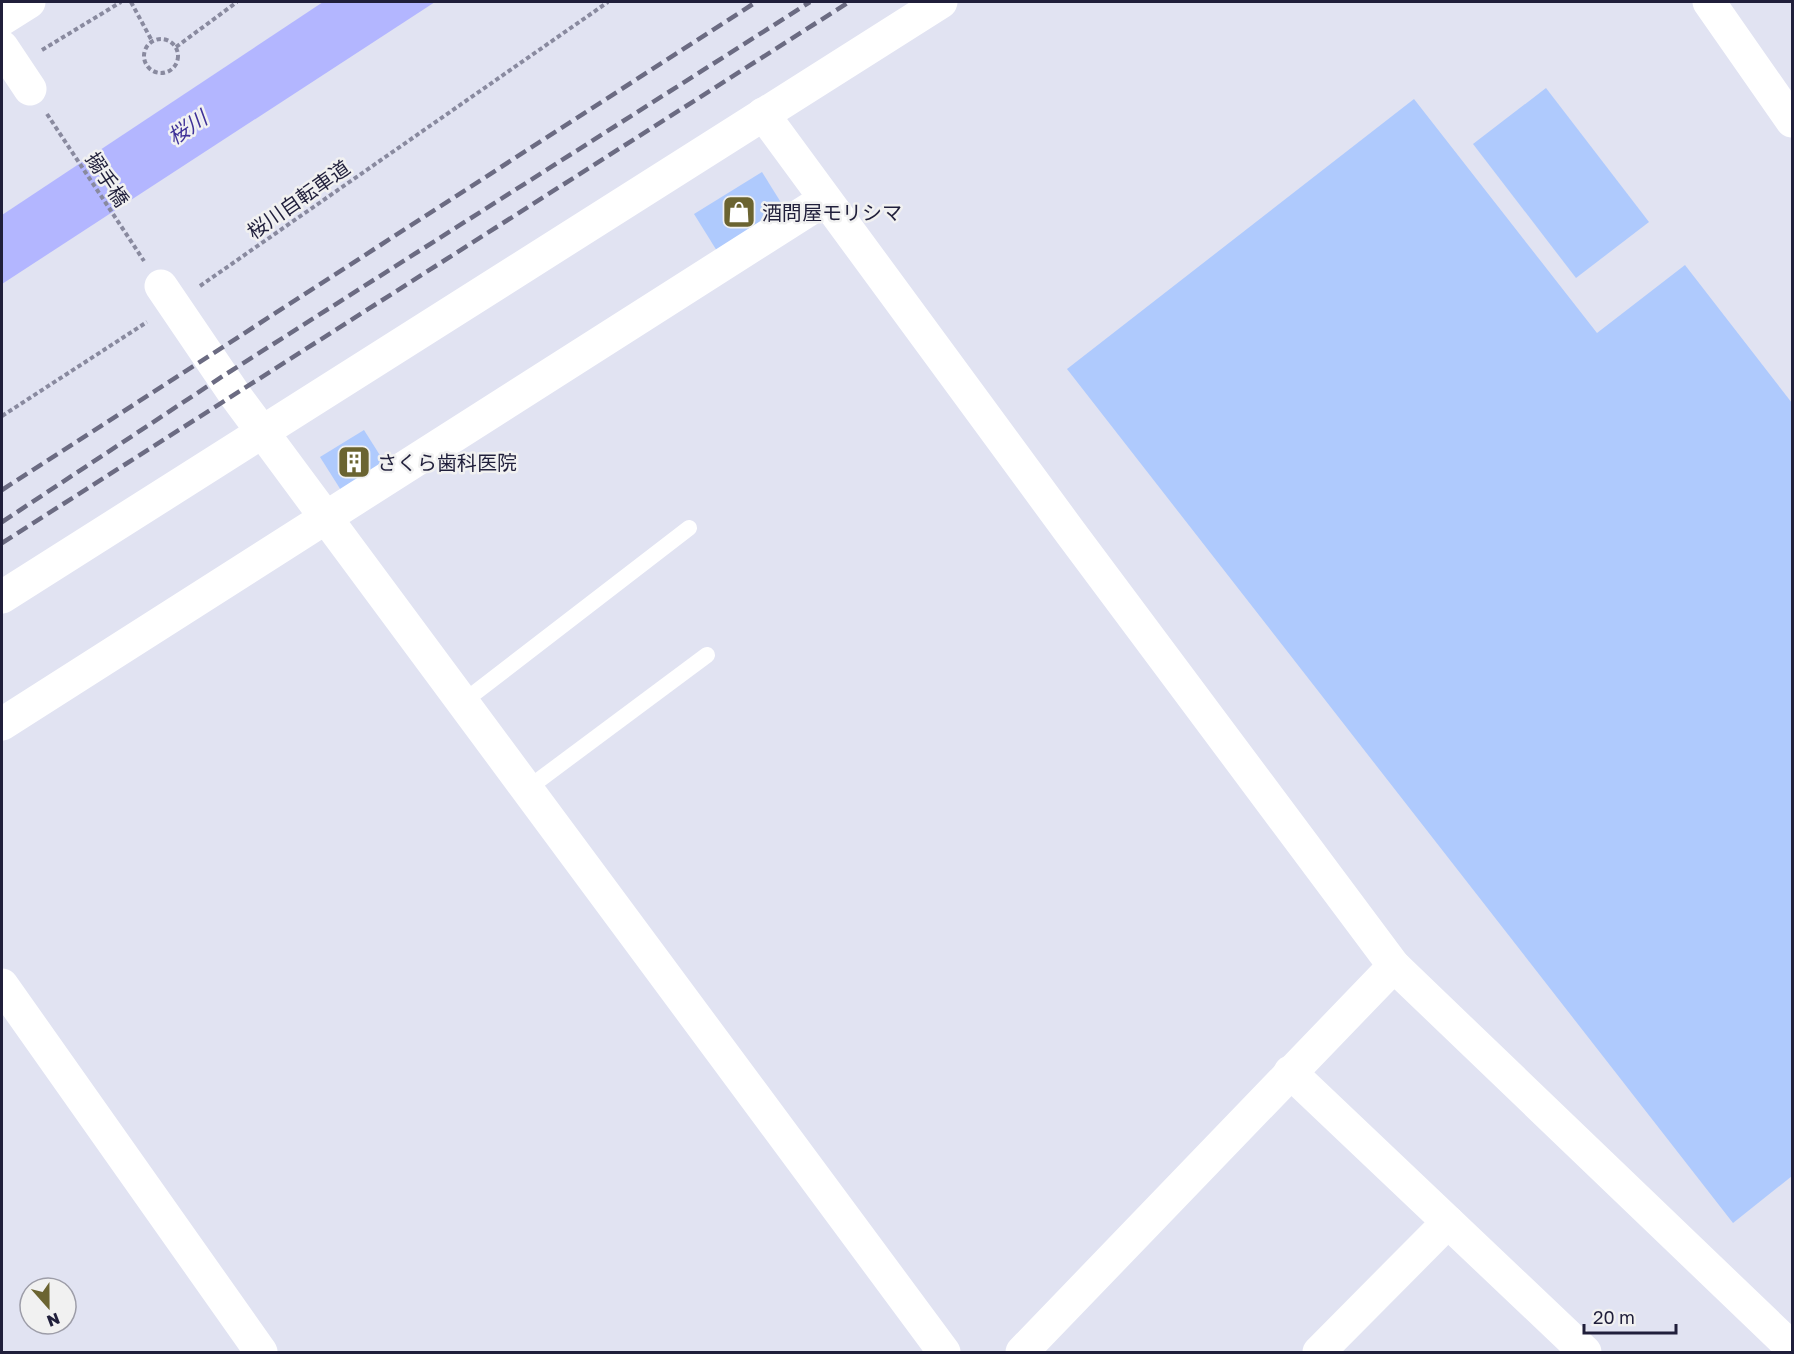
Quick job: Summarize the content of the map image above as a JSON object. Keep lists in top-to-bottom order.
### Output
{
  "streets": {
    "path": ["搦手橋", "桜川自転車道"]
  },
  "crossings": [
    ["搦手橋", "桜川自転車道"]
  ],
  "water": ["桜川"],
  "places": {
    "shop": ["酒問屋モリシマ"],
    "building": ["さくら歯科医院"]
  },
  "scale_bar": "20 m",
  "north": "bottom"
}
